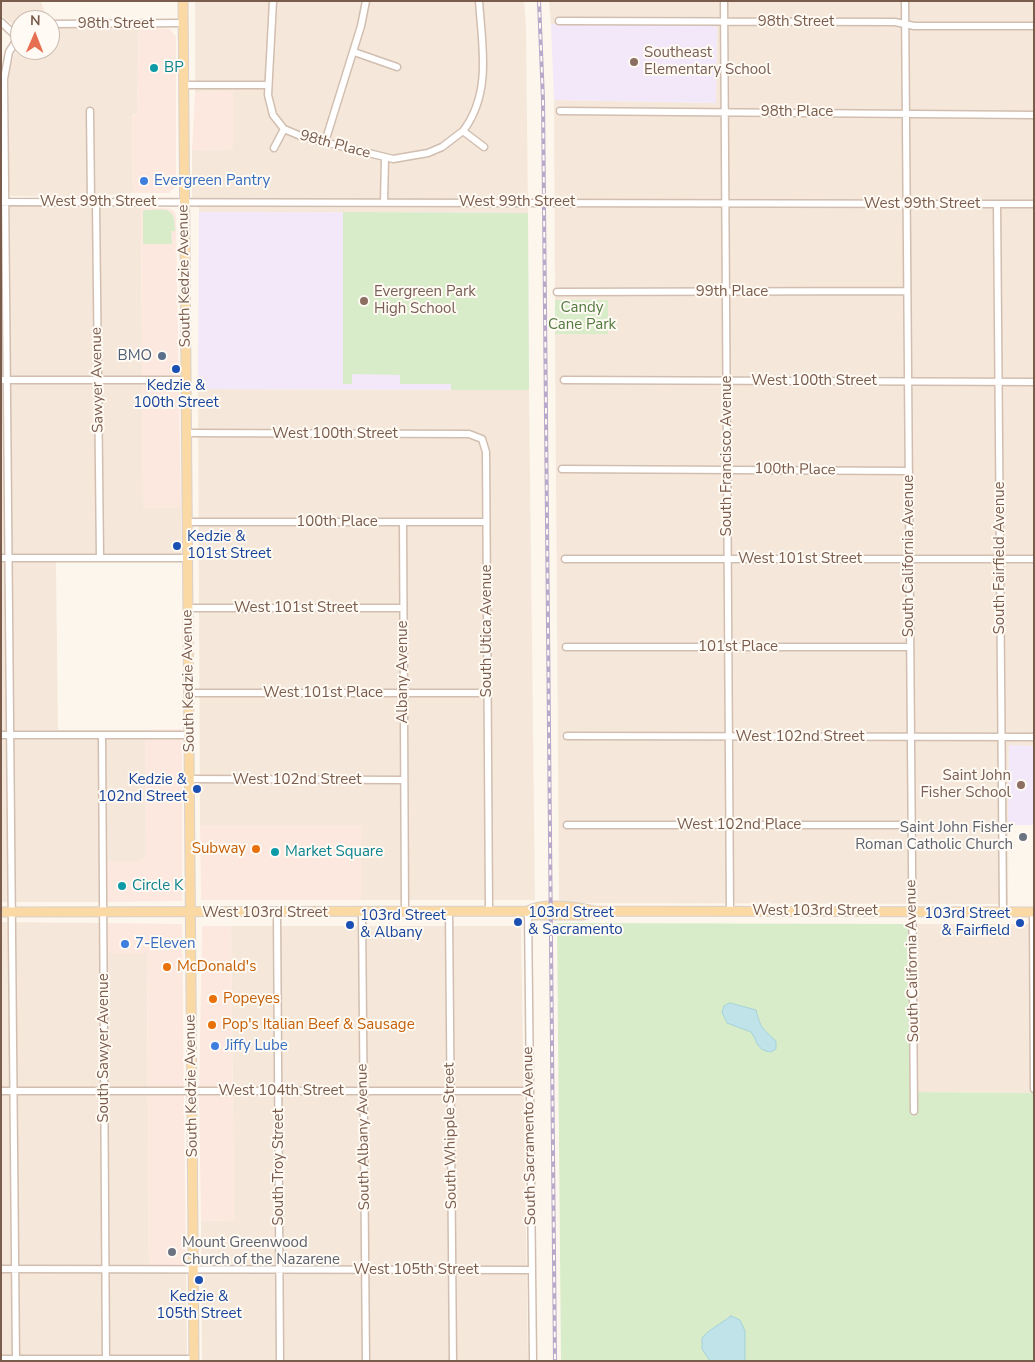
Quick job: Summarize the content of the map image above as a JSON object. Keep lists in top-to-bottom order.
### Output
{
  "streets": {
    "main road": ["South Kedzie Avenue", "West 103rd Street"],
    "street": [
      "98th Street",
      "98th Place",
      "West 99th Street",
      "99th Place",
      "Sawyer Avenue",
      "West 100th Street",
      "South Francisco Avenue",
      "100th Place",
      "South California Avenue",
      "South Fairfield Avenue",
      "West 101st Street",
      "South Utica Avenue",
      "101st Place",
      "Albany Avenue",
      "West 101st Place",
      "West 102nd Street",
      "West 102nd Place",
      "South Sawyer Avenue",
      "West 104th Street",
      "South Whipple Street",
      "South Sacramento Avenue",
      "South Albany Avenue",
      "South Troy Street",
      "West 105th Street"
    ]
  },
  "crossings": [
    ["98th Street", "South Kedzie Avenue"],
    ["98th Street", "South Francisco Avenue"],
    ["98th Street", "South California Avenue"],
    ["98th Place", "South Francisco Avenue"],
    ["98th Place", "South California Avenue"],
    ["West 99th Street", "South Kedzie Avenue"],
    ["West 99th Street", "Sawyer Avenue"],
    ["West 99th Street", "South Francisco Avenue"],
    ["West 99th Street", "South California Avenue"],
    ["West 99th Street", "South Fairfield Avenue"],
    ["South Kedzie Avenue", "West 100th Street"],
    ["South Kedzie Avenue", "100th Place"],
    ["South Kedzie Avenue", "West 101st Street"],
    ["South Kedzie Avenue", "West 101st Place"],
    ["South Kedzie Avenue", "West 102nd Street"],
    ["South Kedzie Avenue", "West 103rd Street"],
    ["South Kedzie Avenue", "West 104th Street"],
    ["South Kedzie Avenue", "West 105th Street"],
    ["99th Place", "South Francisco Avenue"],
    ["99th Place", "South California Avenue"],
    ["West 100th Street", "South Francisco Avenue"],
    ["West 100th Street", "South California Avenue"],
    ["West 100th Street", "South Fairfield Avenue"],
    ["West 100th Street", "South Utica Avenue"],
    ["South Francisco Avenue", "100th Place"],
    ["South Francisco Avenue", "West 101st Street"],
    ["South Francisco Avenue", "101st Place"],
    ["South Francisco Avenue", "West 102nd Street"],
    ["South Francisco Avenue", "West 102nd Place"],
    ["South Francisco Avenue", "West 103rd Street"],
    ["100th Place", "South California Avenue"],
    ["100th Place", "South Utica Avenue"],
    ["100th Place", "Albany Avenue"],
    ["South California Avenue", "West 101st Street"],
    ["South California Avenue", "101st Place"],
    ["South California Avenue", "West 102nd Street"],
    ["South California Avenue", "West 102nd Place"],
    ["South California Avenue", "West 103rd Street"],
    ["South Fairfield Avenue", "West 101st Street"],
    ["South Fairfield Avenue", "West 102nd Street"],
    ["South Fairfield Avenue", "West 103rd Street"],
    ["West 101st Street", "Albany Avenue"],
    ["South Utica Avenue", "West 101st Place"],
    ["South Utica Avenue", "West 103rd Street"],
    ["Albany Avenue", "West 101st Place"],
    ["Albany Avenue", "West 102nd Street"],
    ["Albany Avenue", "West 103rd Street"],
    ["West 103rd Street", "South Sawyer Avenue"],
    ["West 103rd Street", "South Whipple Street"],
    ["West 103rd Street", "South Sacramento Avenue"],
    ["West 103rd Street", "South Albany Avenue"],
    ["West 103rd Street", "South Troy Street"],
    ["South Sawyer Avenue", "West 104th Street"],
    ["South Sawyer Avenue", "West 105th Street"],
    ["West 104th Street", "South Whipple Street"],
    ["West 104th Street", "South Sacramento Avenue"],
    ["West 104th Street", "South Albany Avenue"],
    ["West 104th Street", "South Troy Street"],
    ["South Whipple Street", "West 105th Street"],
    ["South Sacramento Avenue", "West 105th Street"],
    ["South Albany Avenue", "West 105th Street"],
    ["South Troy Street", "West 105th Street"]
  ],
  "parks": ["Candy Cane Park"],
  "places": [
    "Southeast Elementary School",
    "BP",
    "Evergreen Pantry",
    "Evergreen Park High School",
    "BMO",
    "Kedzie & 100th Street",
    "Kedzie & 101st Street",
    "Saint John Fisher School",
    "Kedzie & 102nd Street",
    "Saint John Fisher Roman Catholic Church",
    "Subway",
    "Market Square",
    "Circle K",
    "103rd Street & Sacramento",
    "103rd Street & Fairfield",
    "103rd Street & Albany",
    "7-Eleven",
    "McDonald's",
    "Popeyes",
    "Pop's Italian Beef & Sausage",
    "Jiffy Lube",
    "Mount Greenwood Church of the Nazarene",
    "Kedzie & 105th Street"
  ],
  "north": "top"
}
